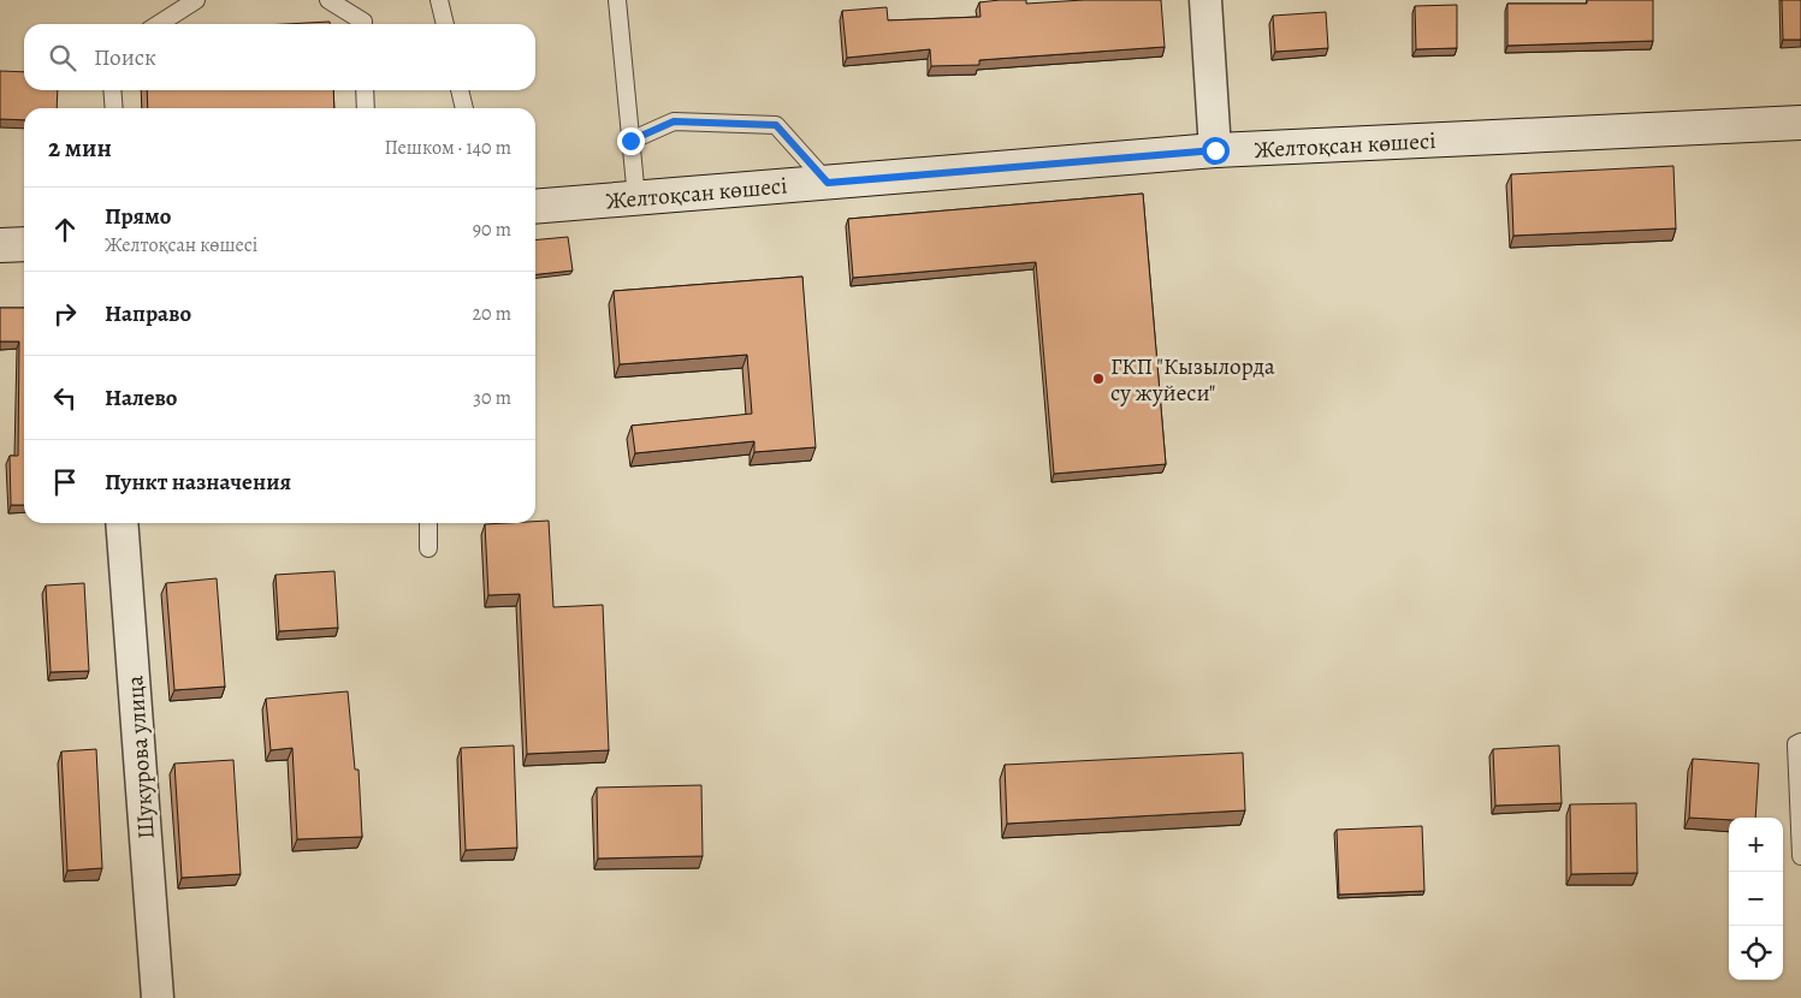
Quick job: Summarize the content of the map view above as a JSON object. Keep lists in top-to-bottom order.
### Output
{
  "streets": {
    "street": ["Желтоқсан көшесі", "Шукурова улица"]
  },
  "places": ["ГКП \"Кызылорда су жуйеси\""],
  "page": {
    "search": "Поиск",
    "heading": ["2 мин", "Пешком · 140 m"],
    "list": [
      ["Прямо", "Желтоқсан көшесі", "90 m"],
      ["Направо", "20 m"],
      ["Налево", "30 m"],
      "Пункт назначения"
    ],
    "map_buttons": ["+", "−"]
  }
}
